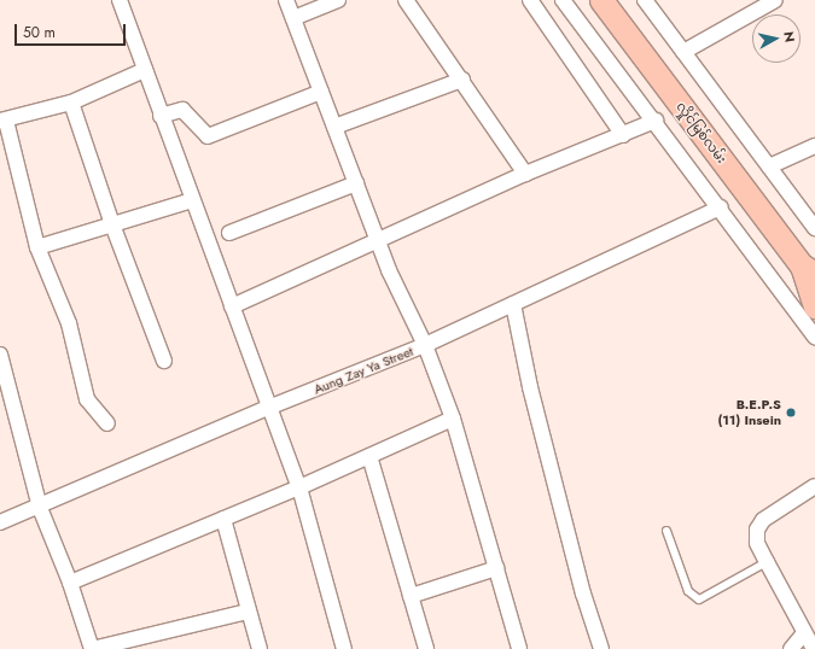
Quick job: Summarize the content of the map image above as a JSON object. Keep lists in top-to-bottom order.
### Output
{
  "streets": {
    "main road": ["လှိုင်မြစ်လမ်း"],
    "street": ["Aung Zay Ya Street"]
  },
  "places": ["B.E.P.S (11) Insein"],
  "scale_bar": "50 m",
  "north": "right"
}
